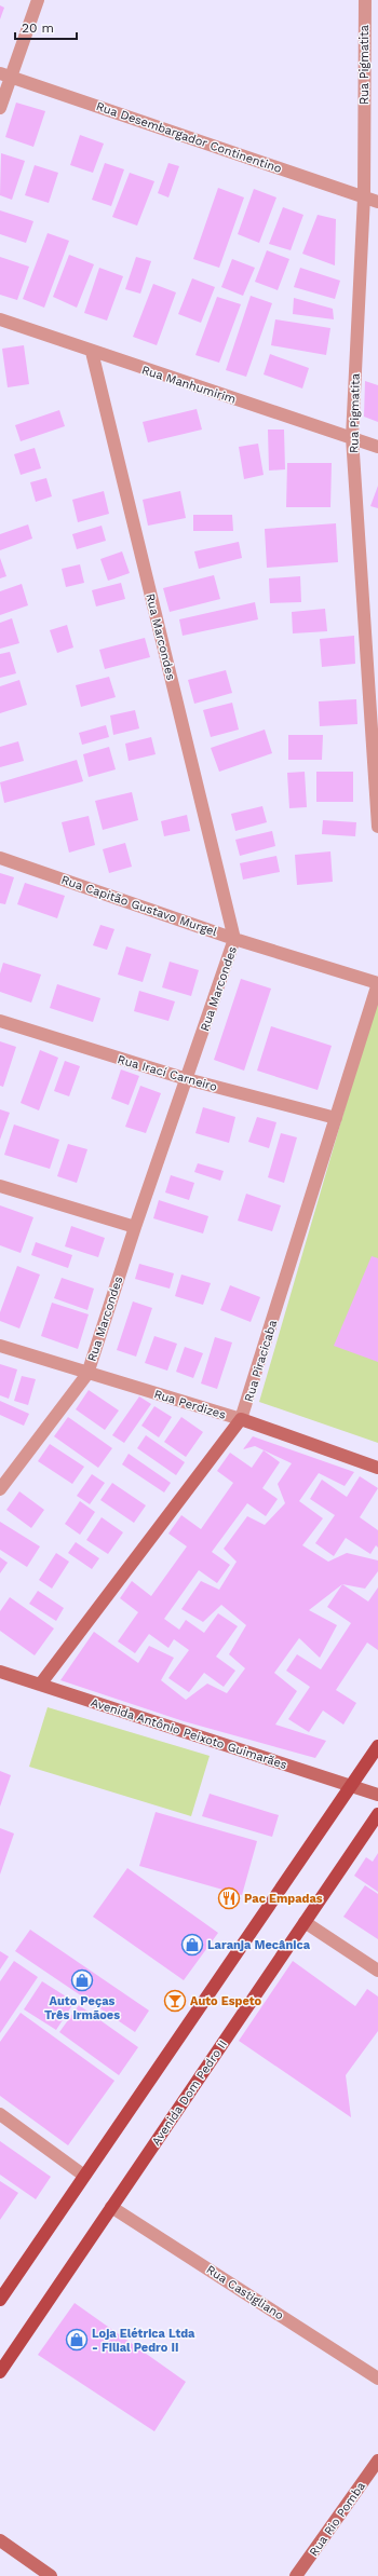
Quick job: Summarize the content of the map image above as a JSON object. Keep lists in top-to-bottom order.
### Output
{
  "streets": {
    "main road": ["Avenida Dom Pedro II"],
    "street": [
      "Rua Pigmatita",
      "Rua Desembargador Continentino",
      "Rua Manhumirim",
      "Rua Marcondes",
      "Rua Capitão Gustavo Murgel",
      "Rua Irací Carneiro",
      "Rua Piracicaba",
      "Rua Perdizes",
      "Avenida Antônio Peixoto Guimarães",
      "Rua Castigliano",
      "Rua Rio Pomba"
    ]
  },
  "crossings": [
    ["Rua Pigmatita", "Rua Desembargador Continentino"],
    ["Rua Pigmatita", "Rua Manhumirim"],
    ["Rua Manhumirim", "Rua Marcondes"],
    ["Rua Marcondes", "Rua Capitão Gustavo Murgel"],
    ["Rua Marcondes", "Rua Irací Carneiro"],
    ["Rua Marcondes", "Rua Perdizes"],
    ["Rua Capitão Gustavo Murgel", "Rua Piracicaba"],
    ["Rua Irací Carneiro", "Rua Piracicaba"],
    ["Rua Piracicaba", "Rua Perdizes"],
    ["Rua Piracicaba", "Avenida Antônio Peixoto Guimarães"],
    ["Avenida Dom Pedro II", "Rua Castigliano"]
  ],
  "places": {
    "restaurant": ["Pac Empadas"],
    "shop": ["Laranja Mecânica", "Auto Peças Três Irmãoes", "Loja Elétrica Ltda - Filial Pedro II"],
    "bar": ["Auto Espeto"]
  },
  "scale_bar": "20 m"
}
